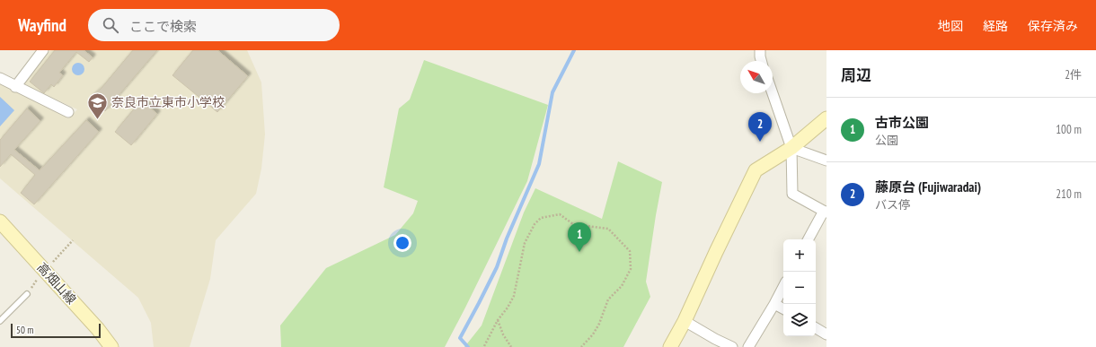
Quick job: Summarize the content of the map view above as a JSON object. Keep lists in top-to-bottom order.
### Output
{
  "streets": {
    "street": ["高畑山線"]
  },
  "places": {
    "school or university": ["奈良市立東市小学校"]
  },
  "scale_bar": "50 m",
  "north": "top left",
  "page": {
    "header": "Wayfind",
    "search": "ここで検索",
    "nav": ["地図", "経路", "保存済み"],
    "heading": ["周辺", "2件"],
    "list": [
      {
        "mark": "1",
        "name": "古市公園",
        "note": "公園",
        "value": "100 m"
      },
      {
        "mark": "2",
        "name": "藤原台 (Fujiwaradai)",
        "note": "バス停",
        "value": "210 m"
      }
    ],
    "pins": ["2", "1"],
    "map_buttons": ["+", "−"],
    "scale": "50 m"
  }
}
